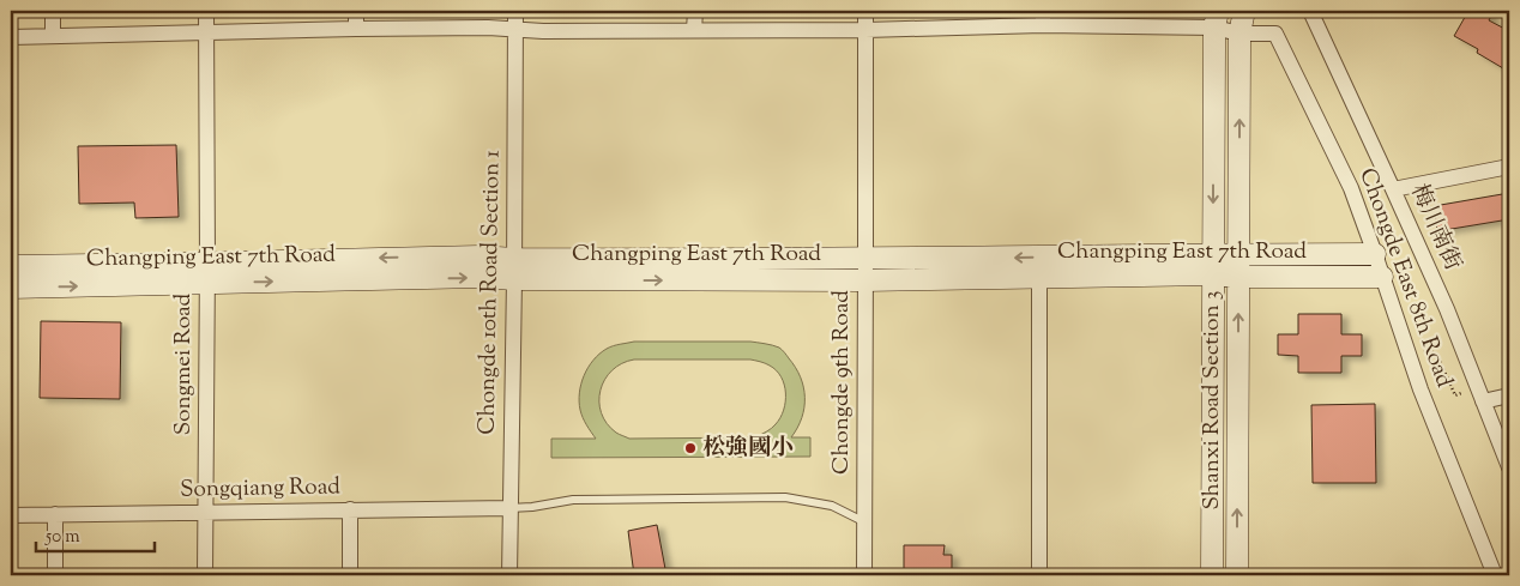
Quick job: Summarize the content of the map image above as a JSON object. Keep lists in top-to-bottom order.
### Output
{
  "streets": {
    "street": [
      "梅川南街",
      "Changping East 7th Road",
      "Chongde East 8th Road",
      "Chongde 10th Road Section 1",
      "Songmei Road",
      "Chongde 9th Road",
      "Shanxi Road Section 3",
      "Songqiang Road"
    ]
  },
  "crossings": [
    ["Changping East 7th Road", "Chongde East 8th Road"],
    ["Changping East 7th Road", "Chongde 10th Road Section 1"],
    ["Changping East 7th Road", "Songmei Road"],
    ["Changping East 7th Road", "Chongde 9th Road"],
    ["Changping East 7th Road", "Shanxi Road Section 3"],
    ["Chongde East 8th Road", "Shanxi Road Section 3"],
    ["Chongde 10th Road Section 1", "Songqiang Road"],
    ["Songmei Road", "Songqiang Road"]
  ],
  "places": ["松強國小"],
  "scale_bar": "50 m"
}
